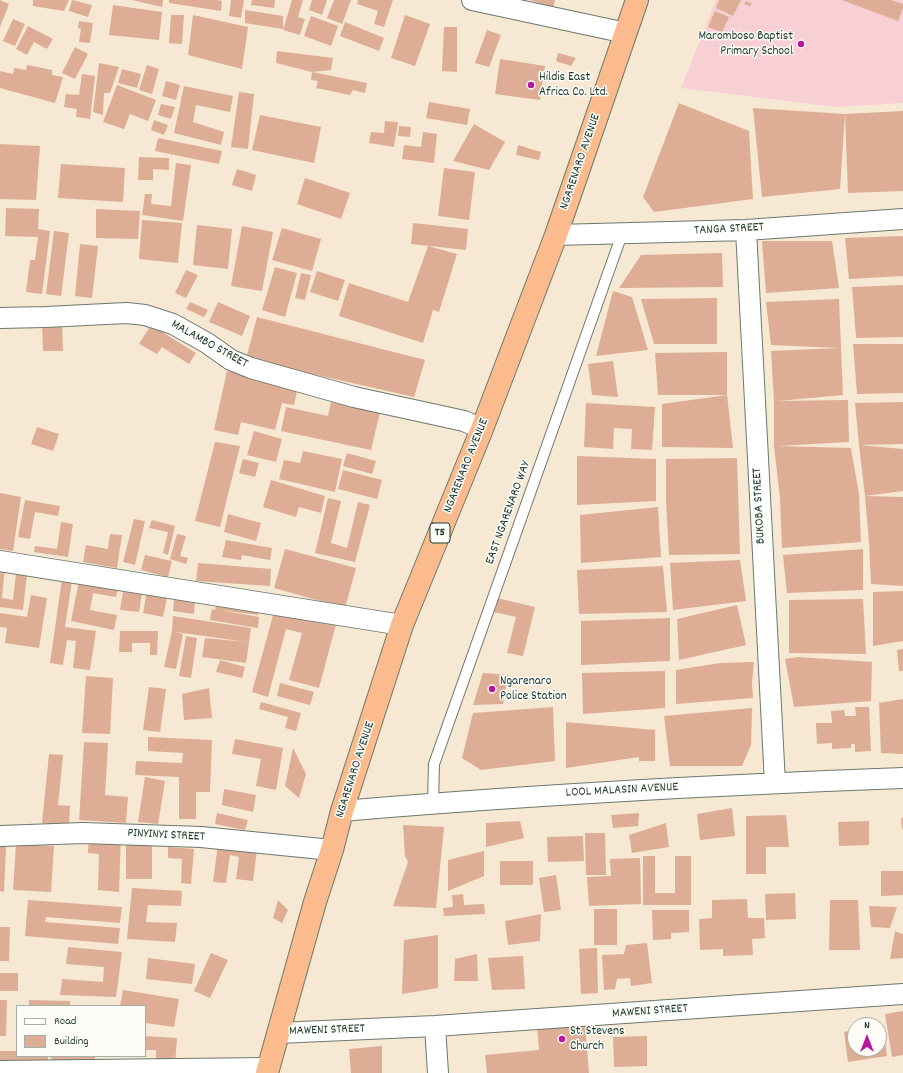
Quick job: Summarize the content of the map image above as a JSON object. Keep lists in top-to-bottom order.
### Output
{
  "streets": {
    "highway": ["NGARENARO AVENUE", "T5"],
    "street": [
      "TANGA STREET",
      "MALAMBO STREET",
      "BUKOBA STREET",
      "LOOL MALASIN AVENUE",
      "PINYINYI STREET",
      "MAWENI STREET"
    ],
    "lane": ["EAST NGARENARO WAY"]
  },
  "crossings": [
    ["NGARENARO AVENUE", "TANGA STREET"],
    ["NGARENARO AVENUE", "MALAMBO STREET"],
    ["NGARENARO AVENUE", "LOOL MALASIN AVENUE"],
    ["NGARENARO AVENUE", "PINYINYI STREET"],
    ["NGARENARO AVENUE", "MAWENI STREET"],
    ["TANGA STREET", "BUKOBA STREET"],
    ["TANGA STREET", "EAST NGARENARO WAY"],
    ["BUKOBA STREET", "LOOL MALASIN AVENUE"],
    ["EAST NGARENARO WAY", "LOOL MALASIN AVENUE"]
  ],
  "places": [
    "Maromboso Baptist Primary School",
    "Hildis East Africa Co. Ltd.",
    "Ngarenaro Police Station",
    "St. Stevens Church"
  ],
  "legend": ["Road", "Building"],
  "north": "top"
}
